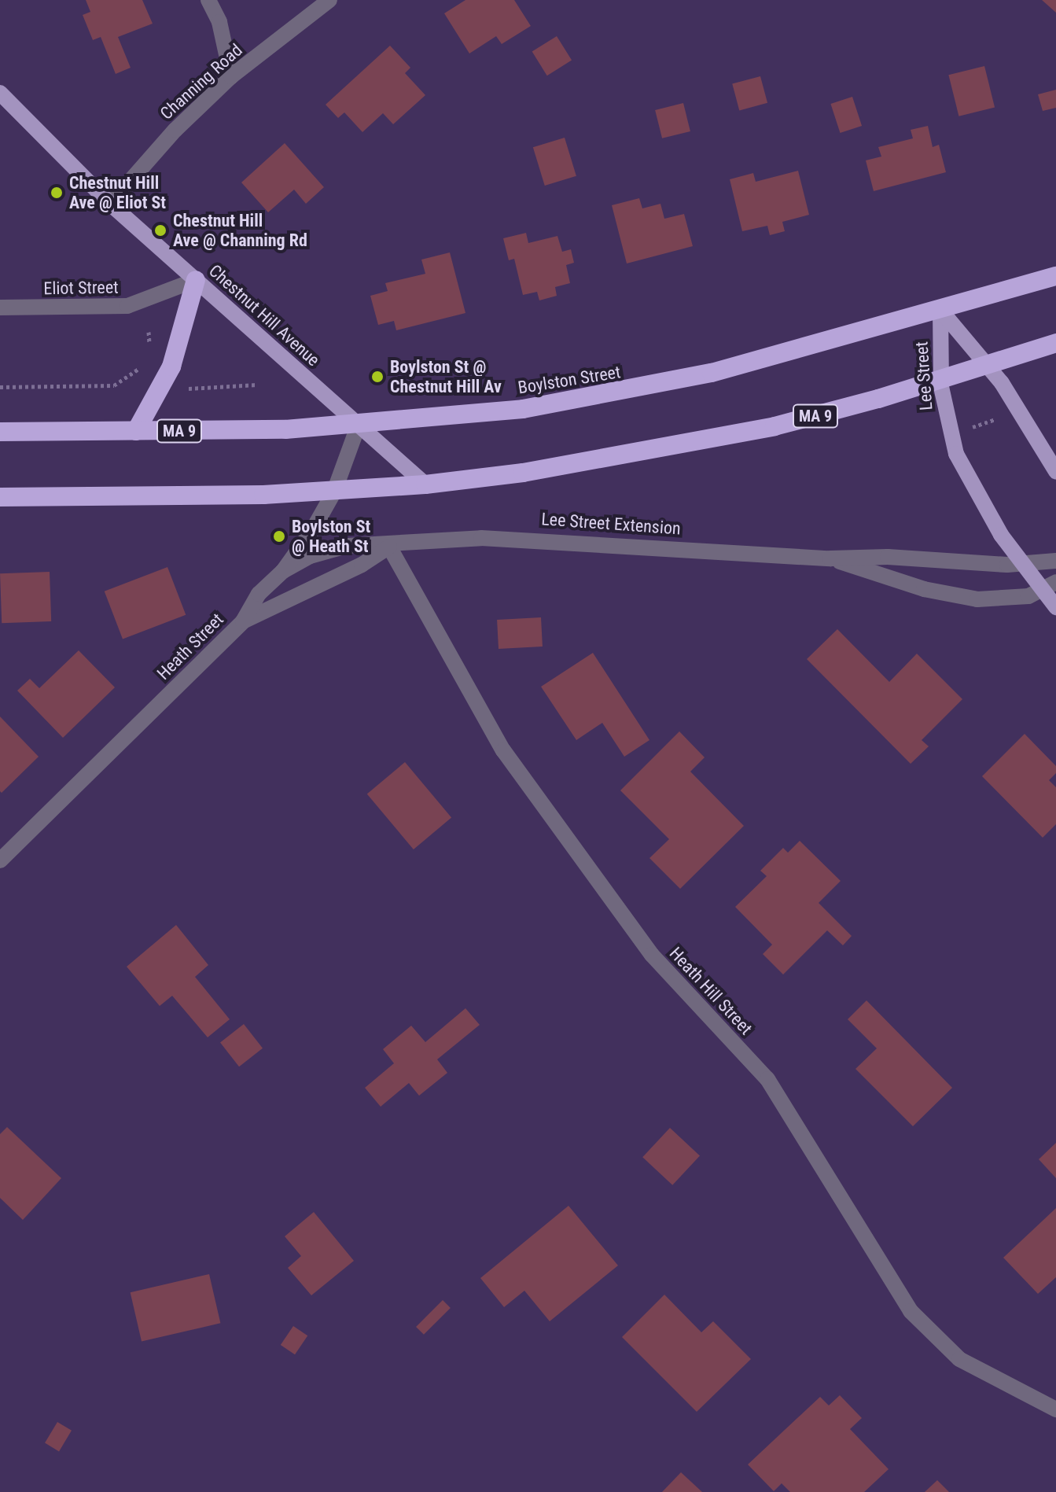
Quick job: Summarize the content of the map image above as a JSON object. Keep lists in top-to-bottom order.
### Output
{
  "streets": {
    "highway": ["Boylston Street", "MA 9"],
    "main road": ["Chestnut Hill Avenue", "Lee Street"],
    "street": [
      "Channing Road",
      "Eliot Street",
      "Lee Street Extension",
      "Heath Street",
      "Heath Hill Street"
    ]
  },
  "crossings": [
    ["Channing Road", "Chestnut Hill Avenue"],
    ["Eliot Street", "Chestnut Hill Avenue"],
    ["Chestnut Hill Avenue", "Boylston Street"],
    ["Chestnut Hill Avenue", "MA 9"],
    ["Chestnut Hill Avenue", "Heath Street"],
    ["Lee Street", "Boylston Street"],
    ["Lee Street", "MA 9"],
    ["Lee Street", "Lee Street Extension"],
    ["Boylston Street", "Heath Street"],
    ["MA 9", "Heath Street"],
    ["Lee Street Extension", "Heath Street"],
    ["Lee Street Extension", "Heath Hill Street"]
  ],
  "places": [
    "Chestnut Hill Ave @ Eliot St",
    "Chestnut Hill Ave @ Channing Rd",
    "Boylston St @ Chestnut Hill Av",
    "Boylston St @ Heath St"
  ]
}
